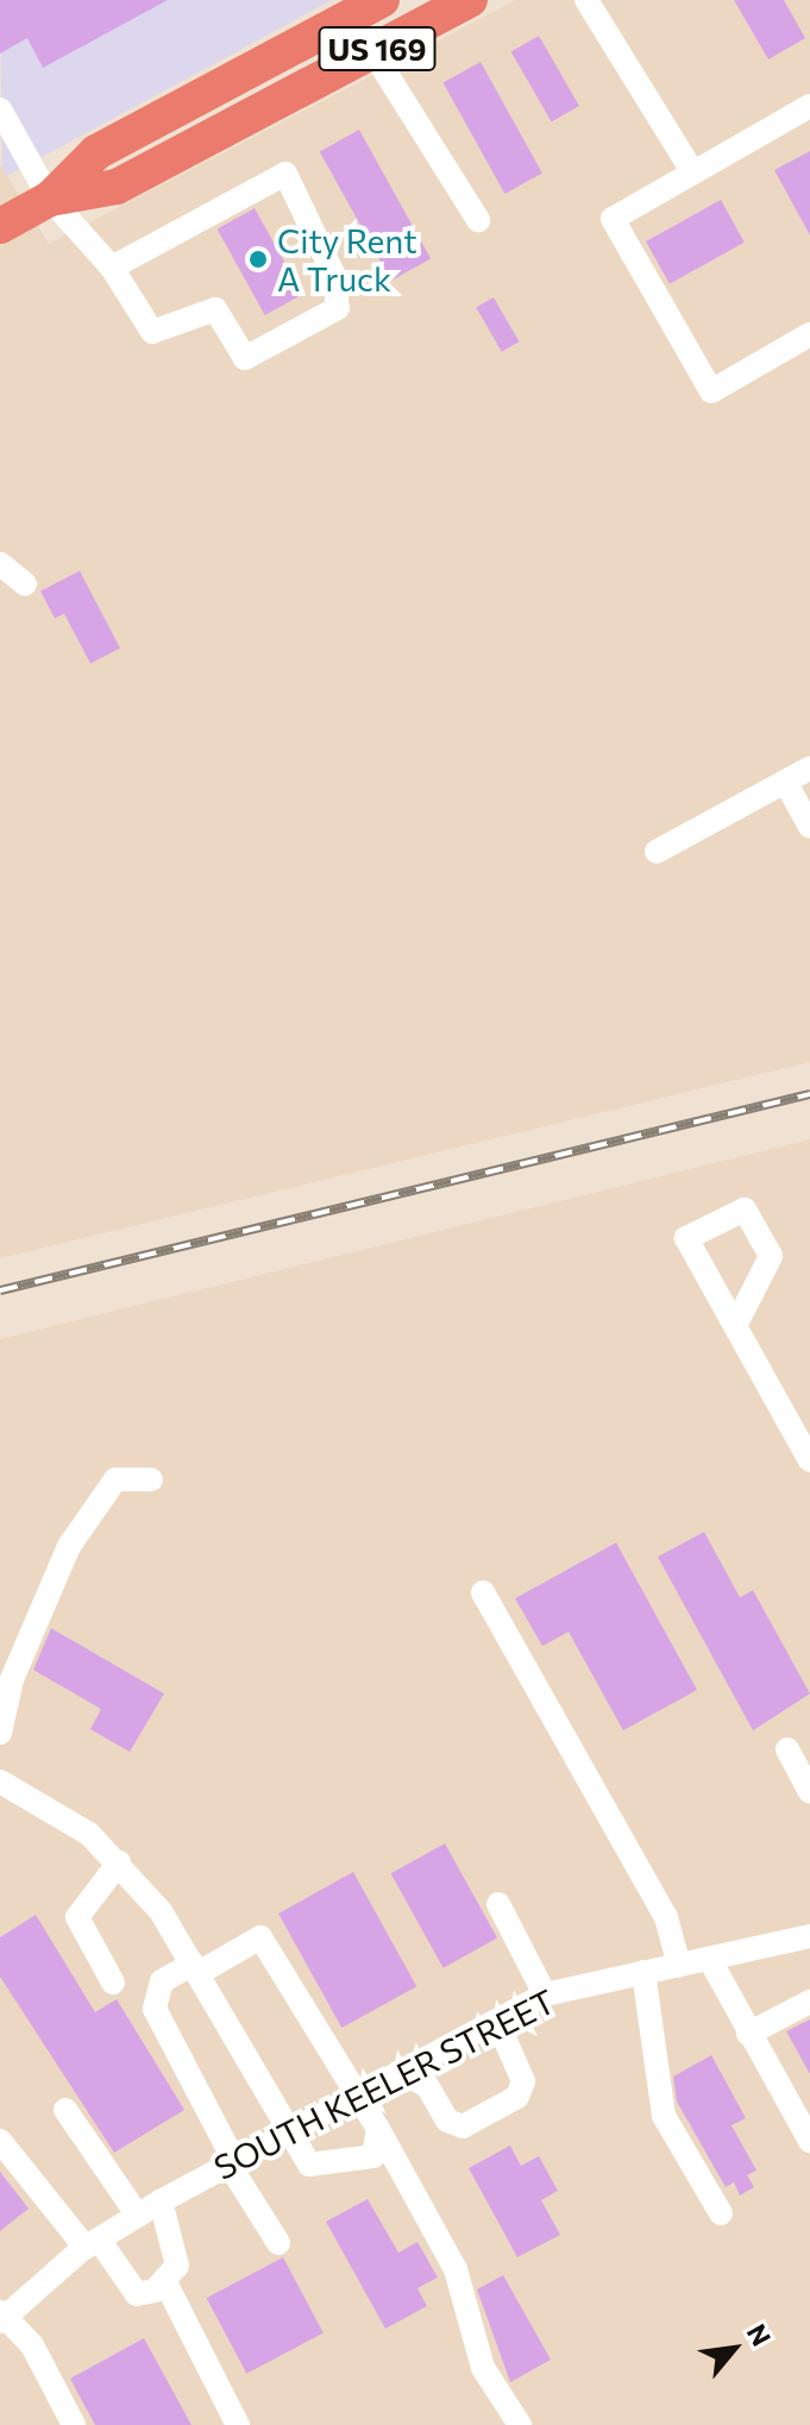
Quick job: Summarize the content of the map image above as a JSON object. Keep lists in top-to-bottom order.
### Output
{
  "streets": {
    "highway": ["US 169"],
    "street": ["SOUTH KEELER STREET"]
  },
  "places": ["City Rent A Truck"],
  "north": "top right"
}
